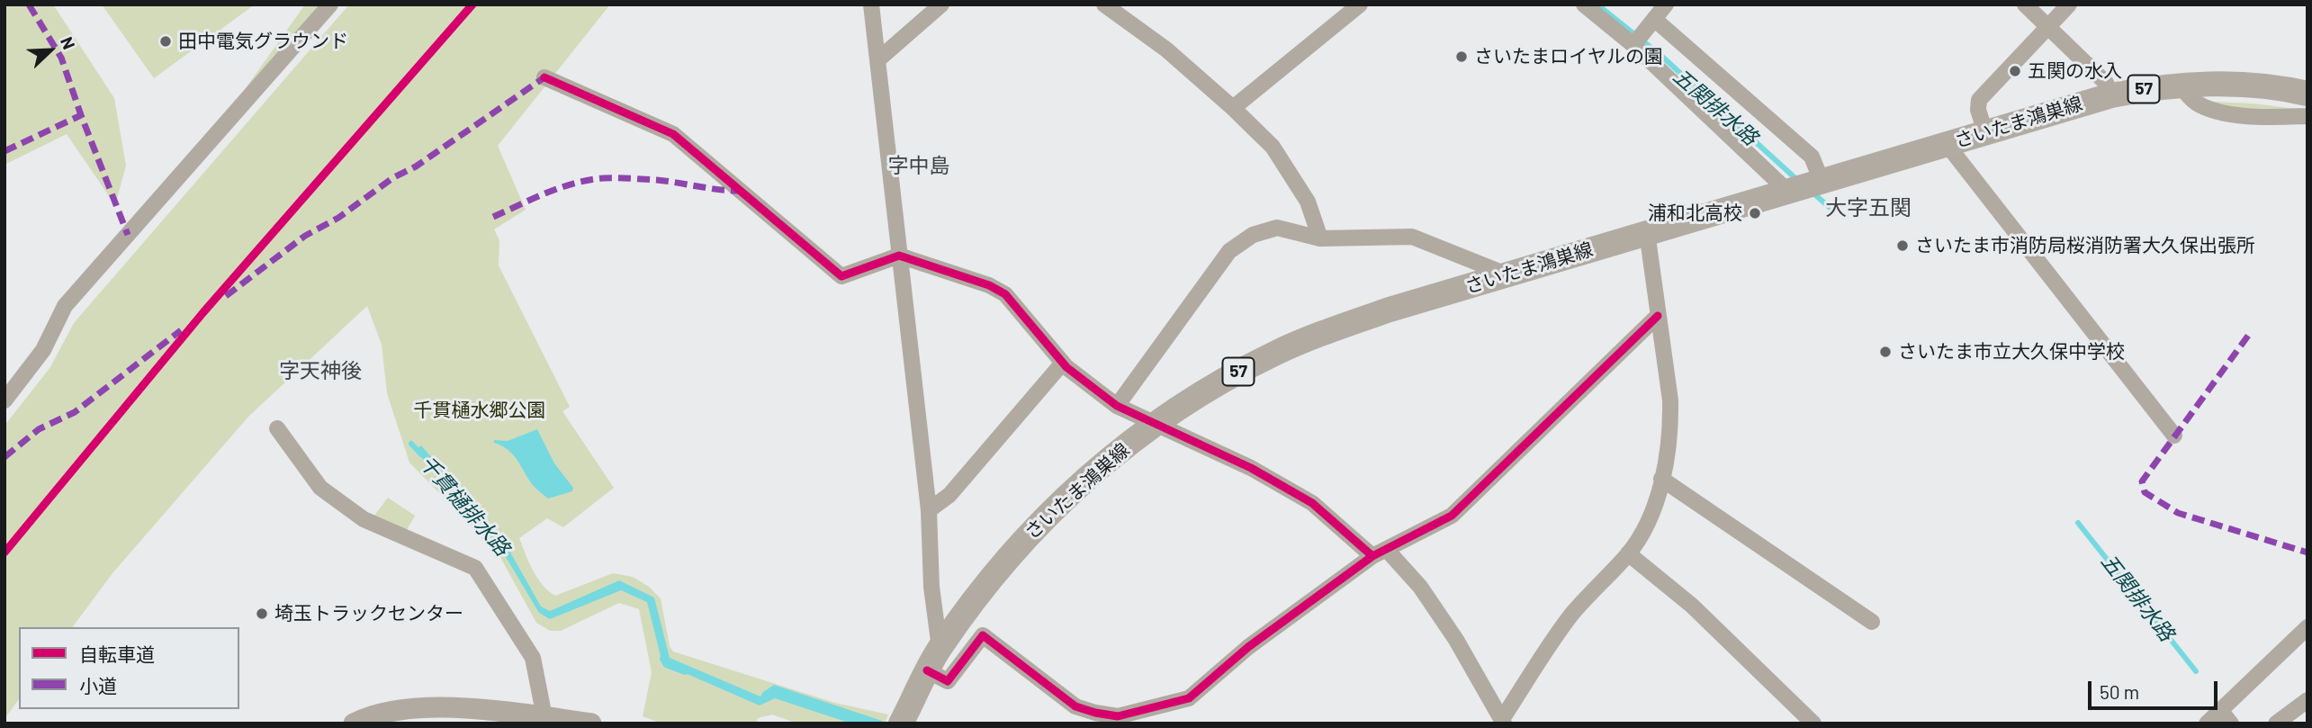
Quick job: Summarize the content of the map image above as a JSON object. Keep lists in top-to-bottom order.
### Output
{
  "streets": {
    "main road": ["57", "さいたま鴻巣線"]
  },
  "districts": ["字中島", "大字五関", "字天神後"],
  "water": ["五関排水路", "千貫樋排水路"],
  "parks": ["千貫樋水郷公園"],
  "places": [
    "田中電気グラウンド",
    "さいたまロイヤルの園",
    "五関の水入",
    "浦和北高校",
    "さいたま市消防局桜消防署大久保出張所",
    "さいたま市立大久保中学校",
    "埼玉トラックセンター"
  ],
  "legend": ["自転車道", "小道"],
  "scale_bar": "50 m",
  "north": "top right"
}
